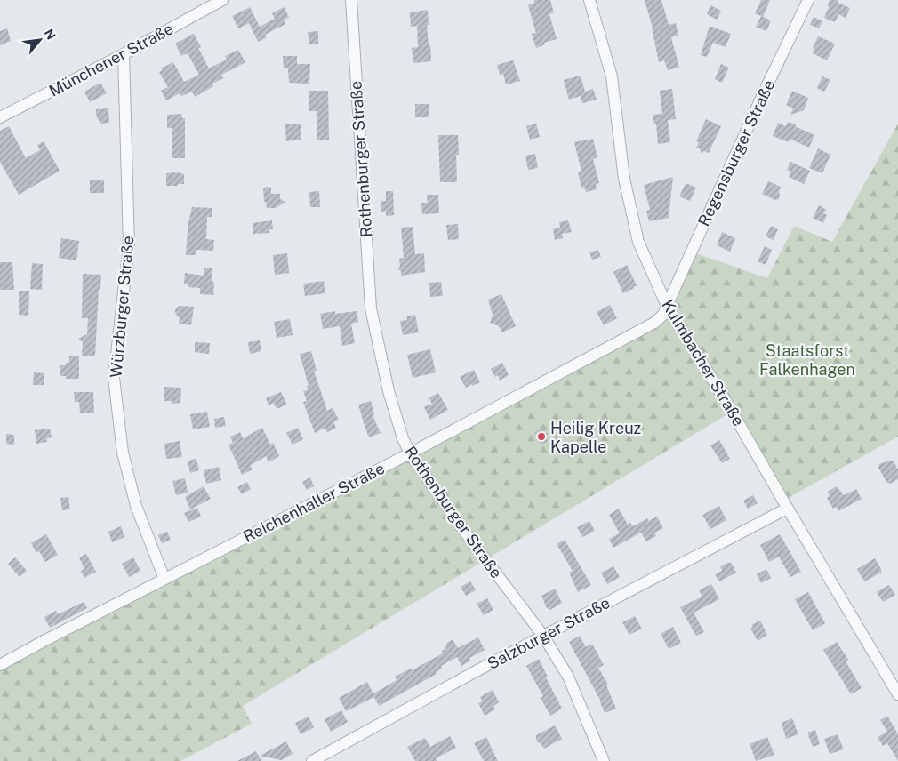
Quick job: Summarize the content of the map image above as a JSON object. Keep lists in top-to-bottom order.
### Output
{
  "streets": {
    "street": [
      "Münchener Straße",
      "Regensburger Straße",
      "Rothenburger Straße",
      "Würzburger Straße",
      "Kulmbacher Straße",
      "Reichenhaller Straße",
      "Salzburger Straße"
    ]
  },
  "crossings": [
    ["Münchener Straße", "Würzburger Straße"],
    ["Regensburger Straße", "Kulmbacher Straße"],
    ["Regensburger Straße", "Reichenhaller Straße"],
    ["Rothenburger Straße", "Reichenhaller Straße"],
    ["Rothenburger Straße", "Salzburger Straße"],
    ["Würzburger Straße", "Reichenhaller Straße"],
    ["Kulmbacher Straße", "Reichenhaller Straße"],
    ["Kulmbacher Straße", "Salzburger Straße"]
  ],
  "parks": ["Staatsforst Falkenhagen"],
  "places": ["Heilig Kreuz Kapelle"],
  "north": "top right"
}
